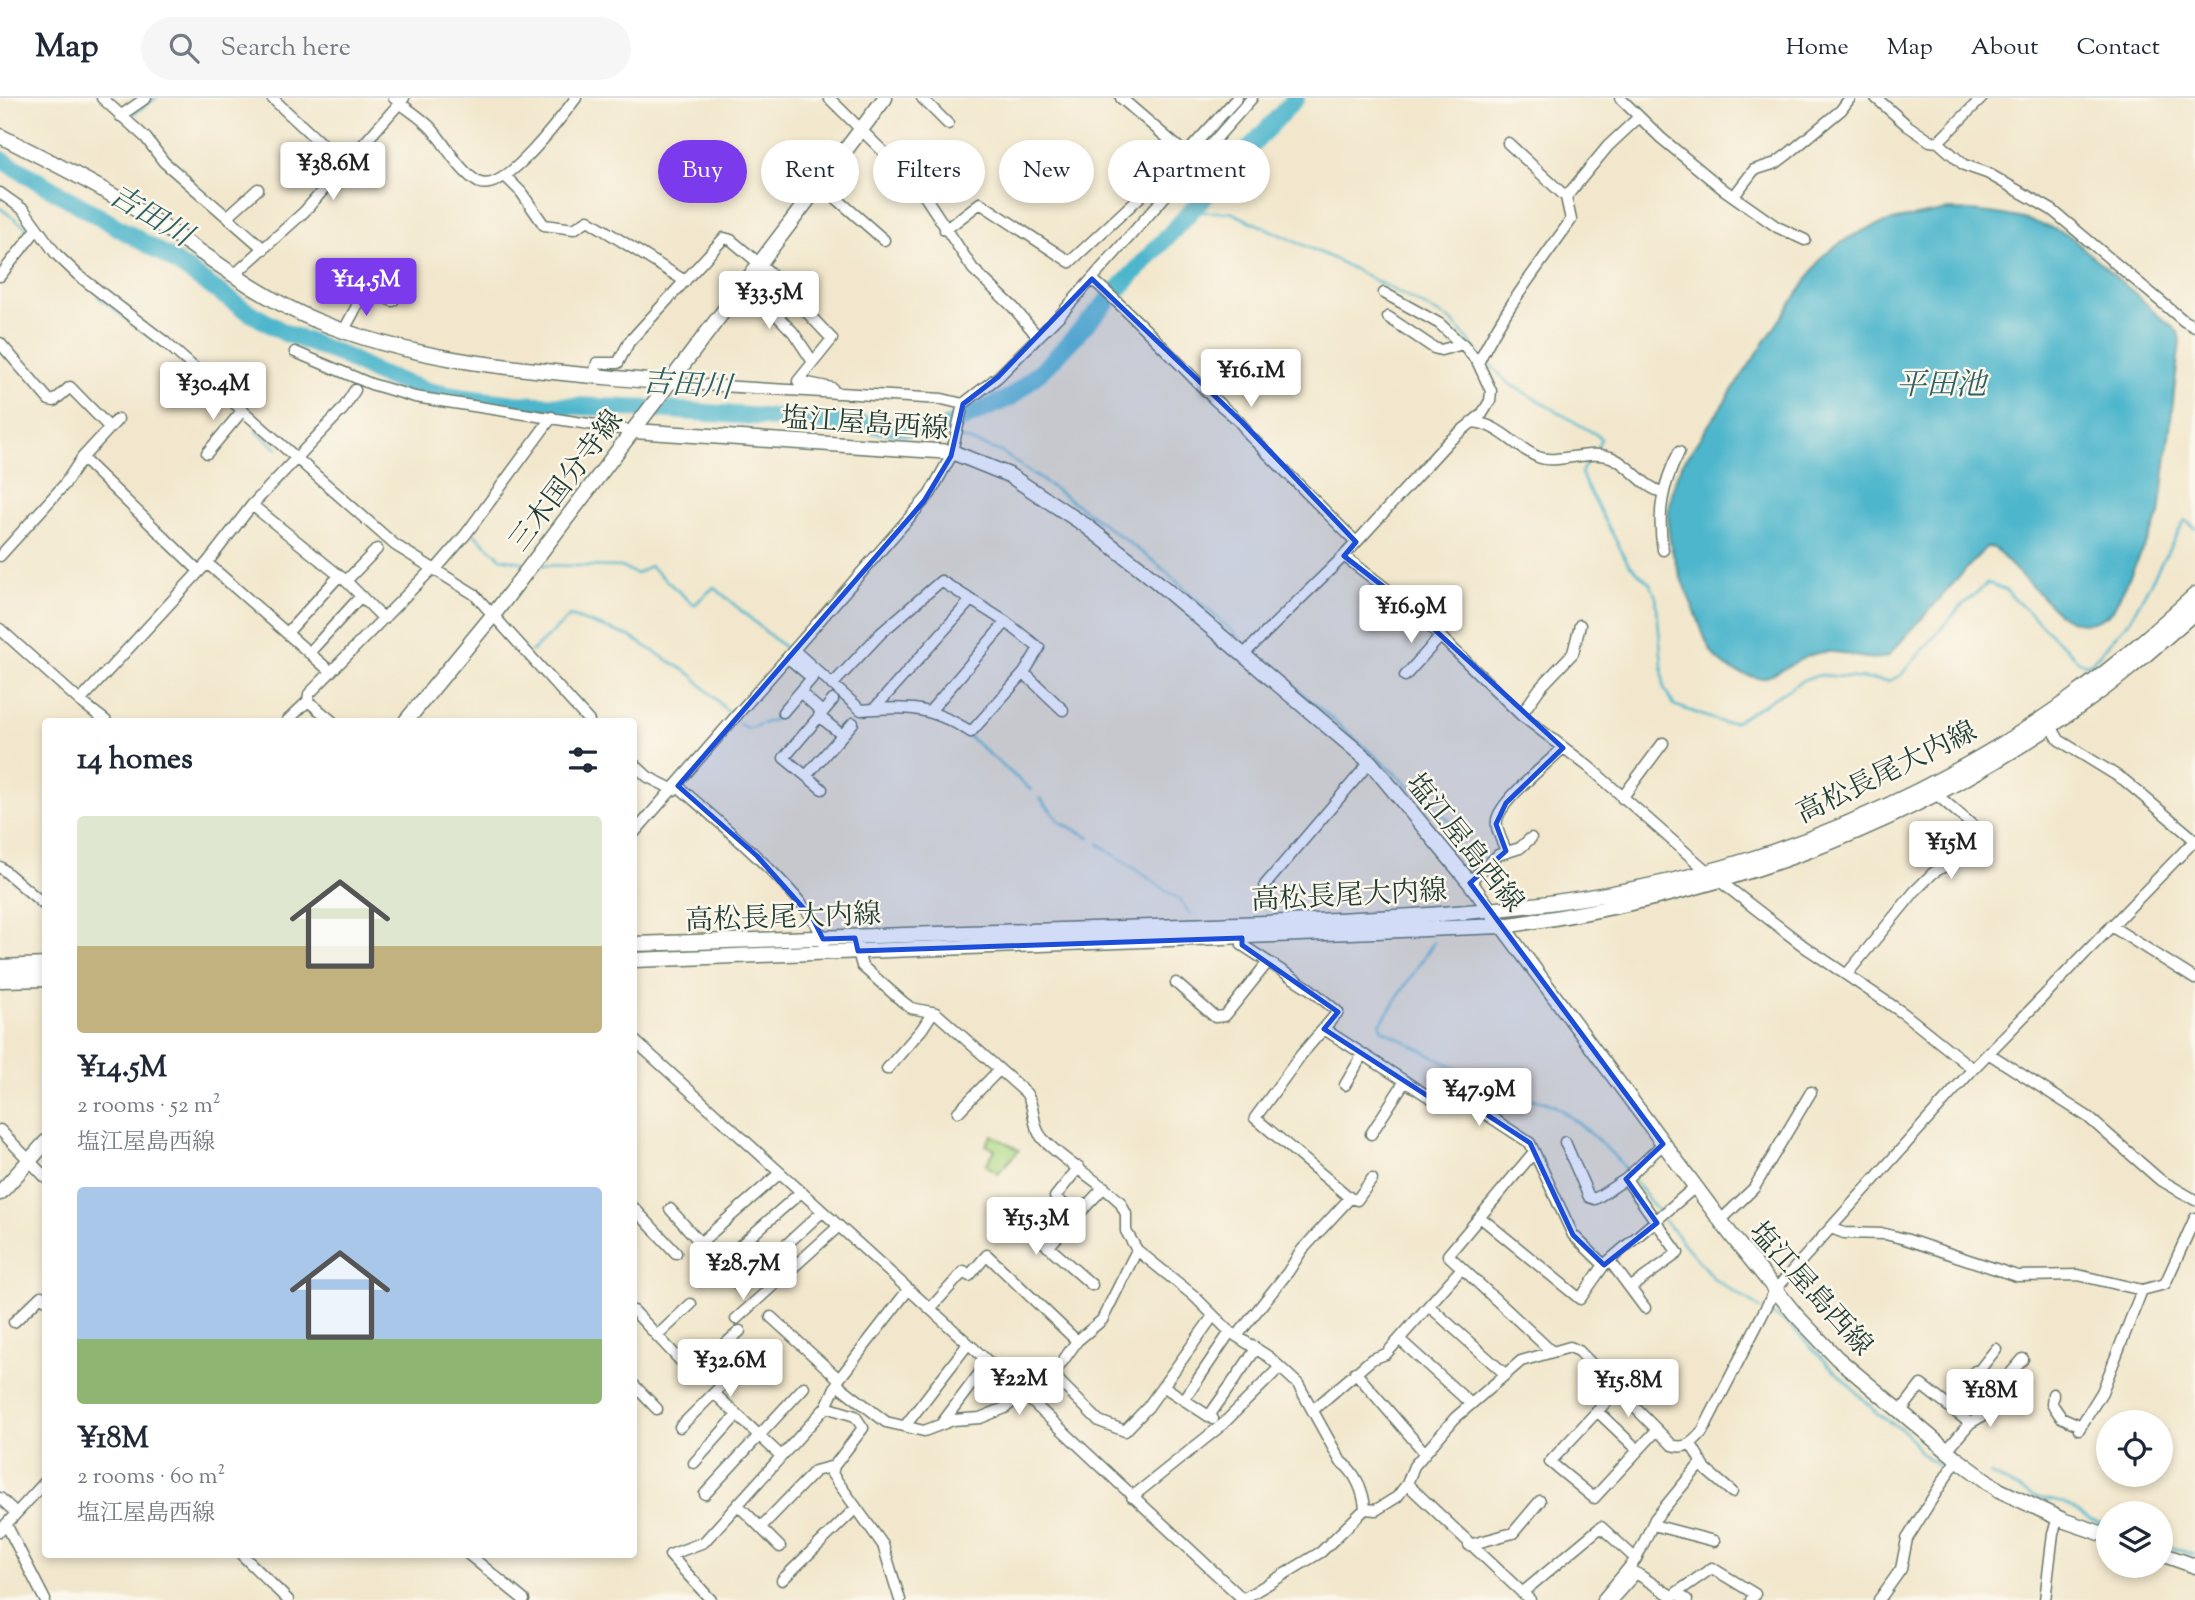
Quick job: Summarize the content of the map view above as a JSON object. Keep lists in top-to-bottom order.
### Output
{
  "streets": {
    "main road": ["塩江屋島西線", "三木国分寺線", "高松長尾大内線"]
  },
  "crossings": [
    ["塩江屋島西線", "三木国分寺線"],
    ["塩江屋島西線", "高松長尾大内線"]
  ],
  "water": ["吉田川", "平田池"],
  "page": {
    "header": "Map",
    "search": "Search here",
    "nav": [
      "Home",
      "Map",
      "About",
      "Contact"
    ],
    "chip": [
      "Buy",
      "Rent",
      "Filters",
      "New",
      "Apartment"
    ],
    "price": [
      "¥38.6M",
      "¥14.5M",
      "¥33.5M",
      "¥16.1M",
      "¥30.4M",
      "¥16.9M",
      "¥15M",
      "¥47.9M",
      "¥15.3M",
      "¥28.7M",
      "¥32.6M",
      "¥22M",
      "¥15.8M",
      "¥18M"
    ],
    "heading": "14 homes",
    "list": [
      {
        "name": "¥14.5M",
        "note": "2 rooms · 52 m² · 塩江屋島西線"
      },
      {
        "name": "¥18M",
        "note": "2 rooms · 60 m² · 塩江屋島西線"
      }
    ]
  }
}
